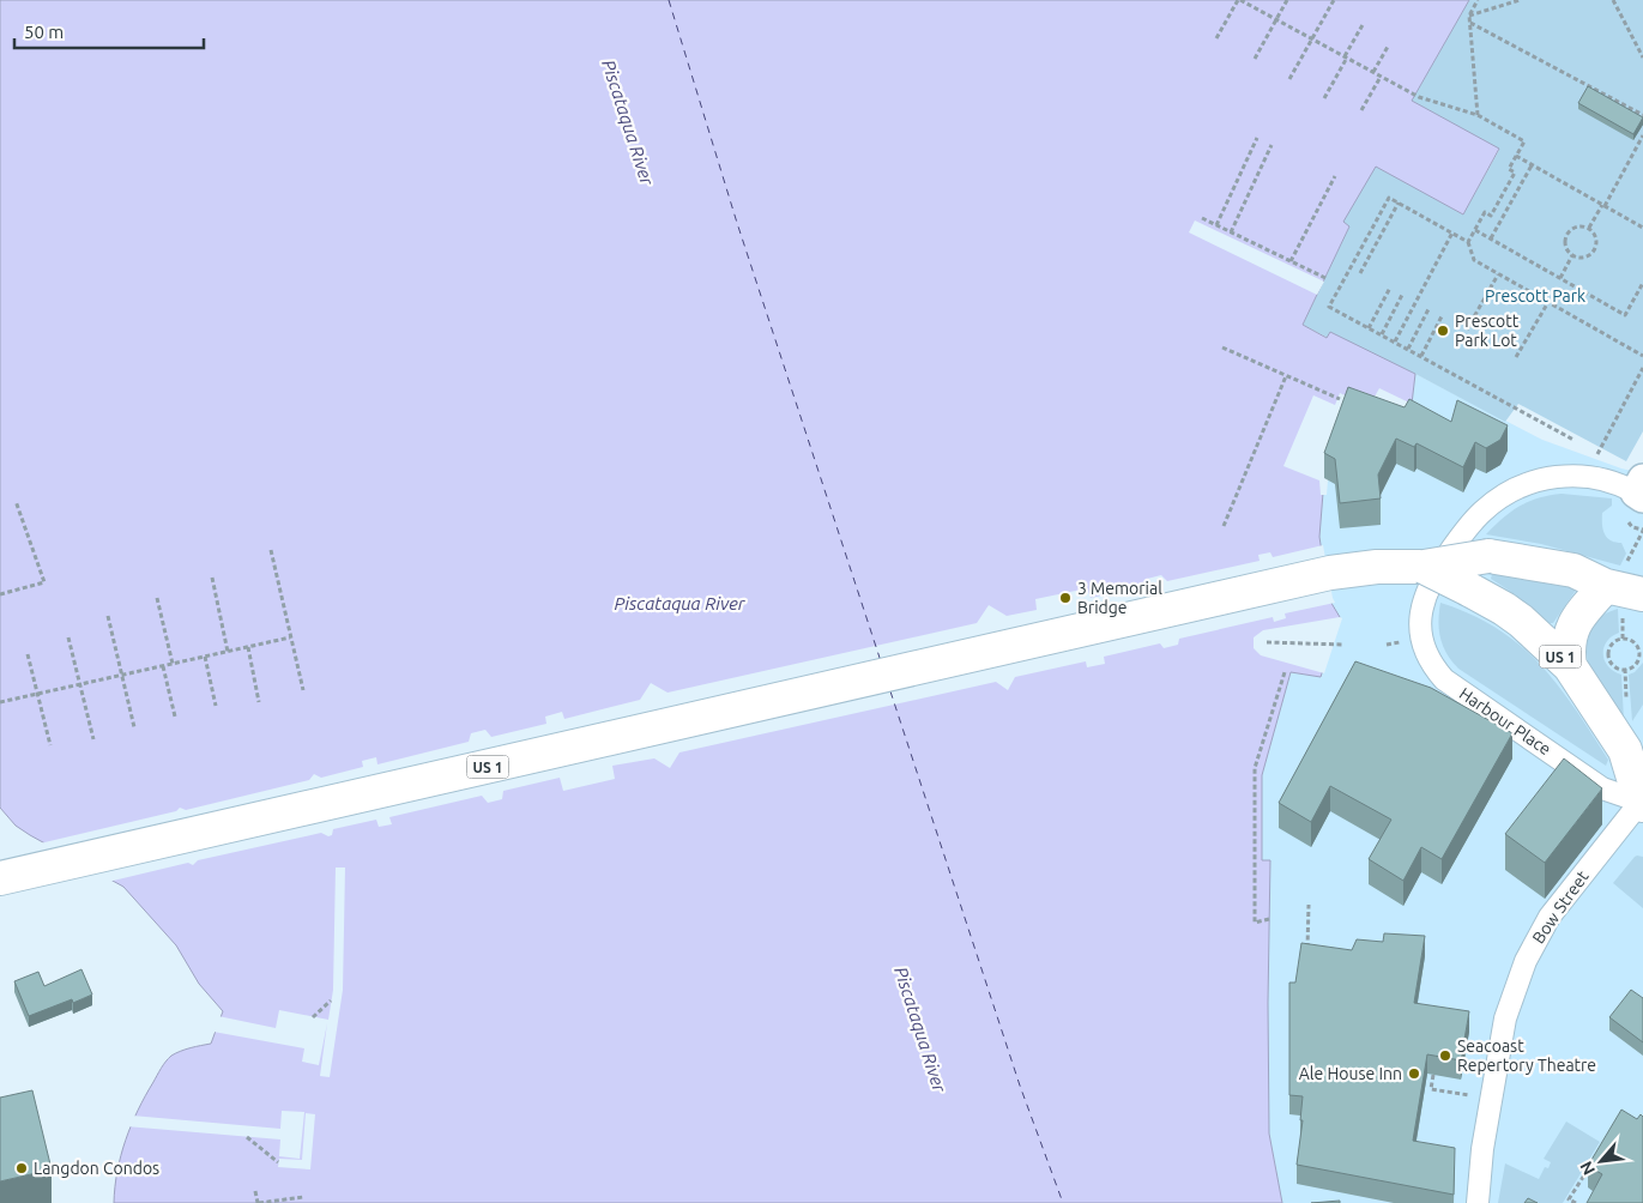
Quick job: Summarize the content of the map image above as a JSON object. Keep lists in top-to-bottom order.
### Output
{
  "streets": {
    "main road": ["US 1"],
    "street": ["Harbour Place", "Bow Street"]
  },
  "crossings": [
    ["US 1", "Harbour Place"],
    ["US 1", "Bow Street"],
    ["Harbour Place", "Bow Street"]
  ],
  "water": ["Piscataqua River"],
  "parks": ["Prescott Park"],
  "places": [
    "Prescott Park Lot",
    "3 Memorial Bridge",
    "Seacoast Repertory Theatre",
    "Ale House Inn",
    "Langdon Condos"
  ],
  "scale_bar": "50 m",
  "north": "bottom left"
}
